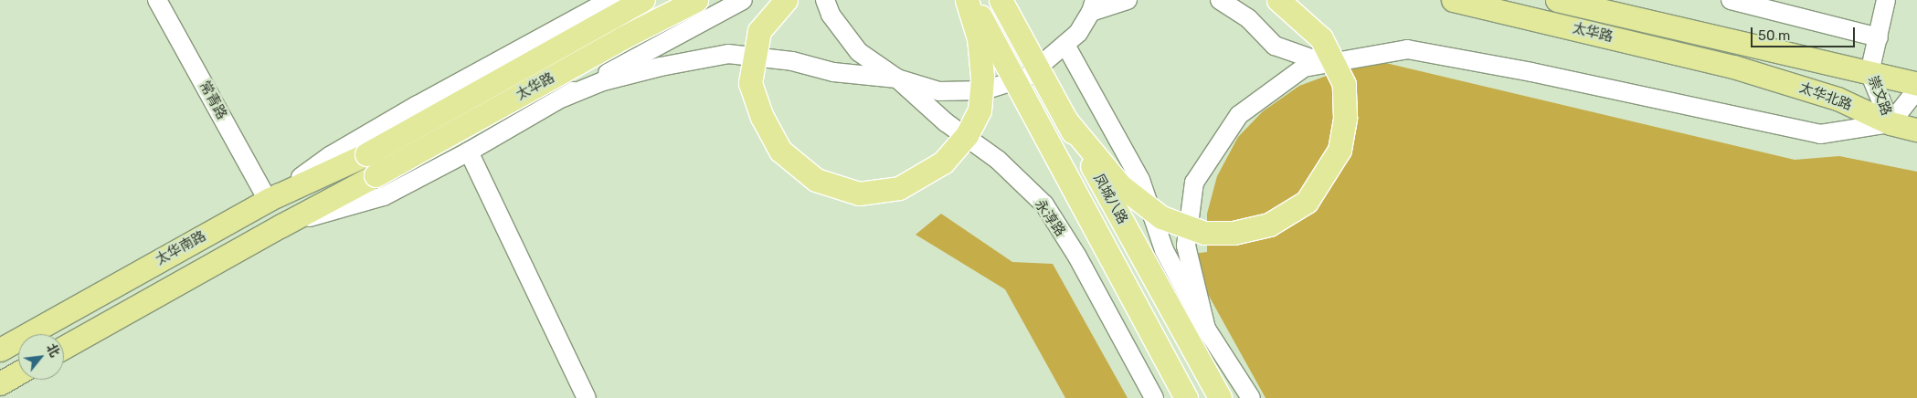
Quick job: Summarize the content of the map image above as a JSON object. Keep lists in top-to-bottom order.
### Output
{
  "streets": {
    "main road": [
      "太华路",
      "太华北路",
      "凤城八路",
      "太华南路"
    ],
    "street": ["崇文路", "常青路", "永淳路"]
  },
  "crossings": [
    ["太华路", "崇文路"],
    ["太华路", "太华北路"],
    ["太华路", "太华南路"],
    ["崇文路", "太华北路"],
    ["常青路", "太华南路"]
  ],
  "scale_bar": "50 m",
  "north": "top right"
}
